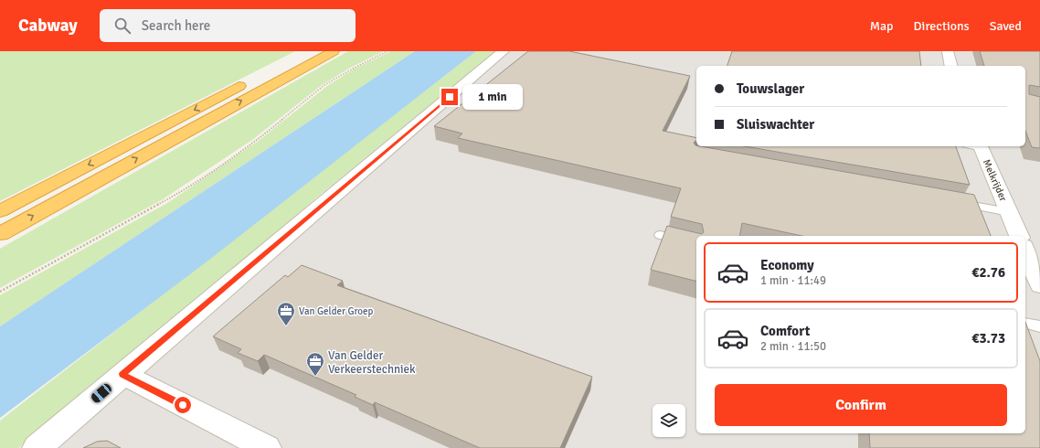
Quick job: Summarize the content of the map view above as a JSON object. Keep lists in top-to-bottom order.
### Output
{
  "streets": {
    "street": ["Melkrijder"]
  },
  "places": {
    "office": ["Van Gelder Groep", "Van Gelder Verkeerstechniek"]
  },
  "page": {
    "header": "Cabway",
    "search": "Search here",
    "nav": ["Map", "Directions", "Saved"],
    "banner": ["Touwslager", "Sluiswachter"],
    "bubble": "1 min",
    "list": [
      {
        "name": "Economy",
        "note": "1 min · 11:49",
        "value": "€2.76"
      },
      {
        "name": "Comfort",
        "note": "2 min · 11:50",
        "value": "€3.73"
      }
    ],
    "buttons": "Confirm"
  }
}
